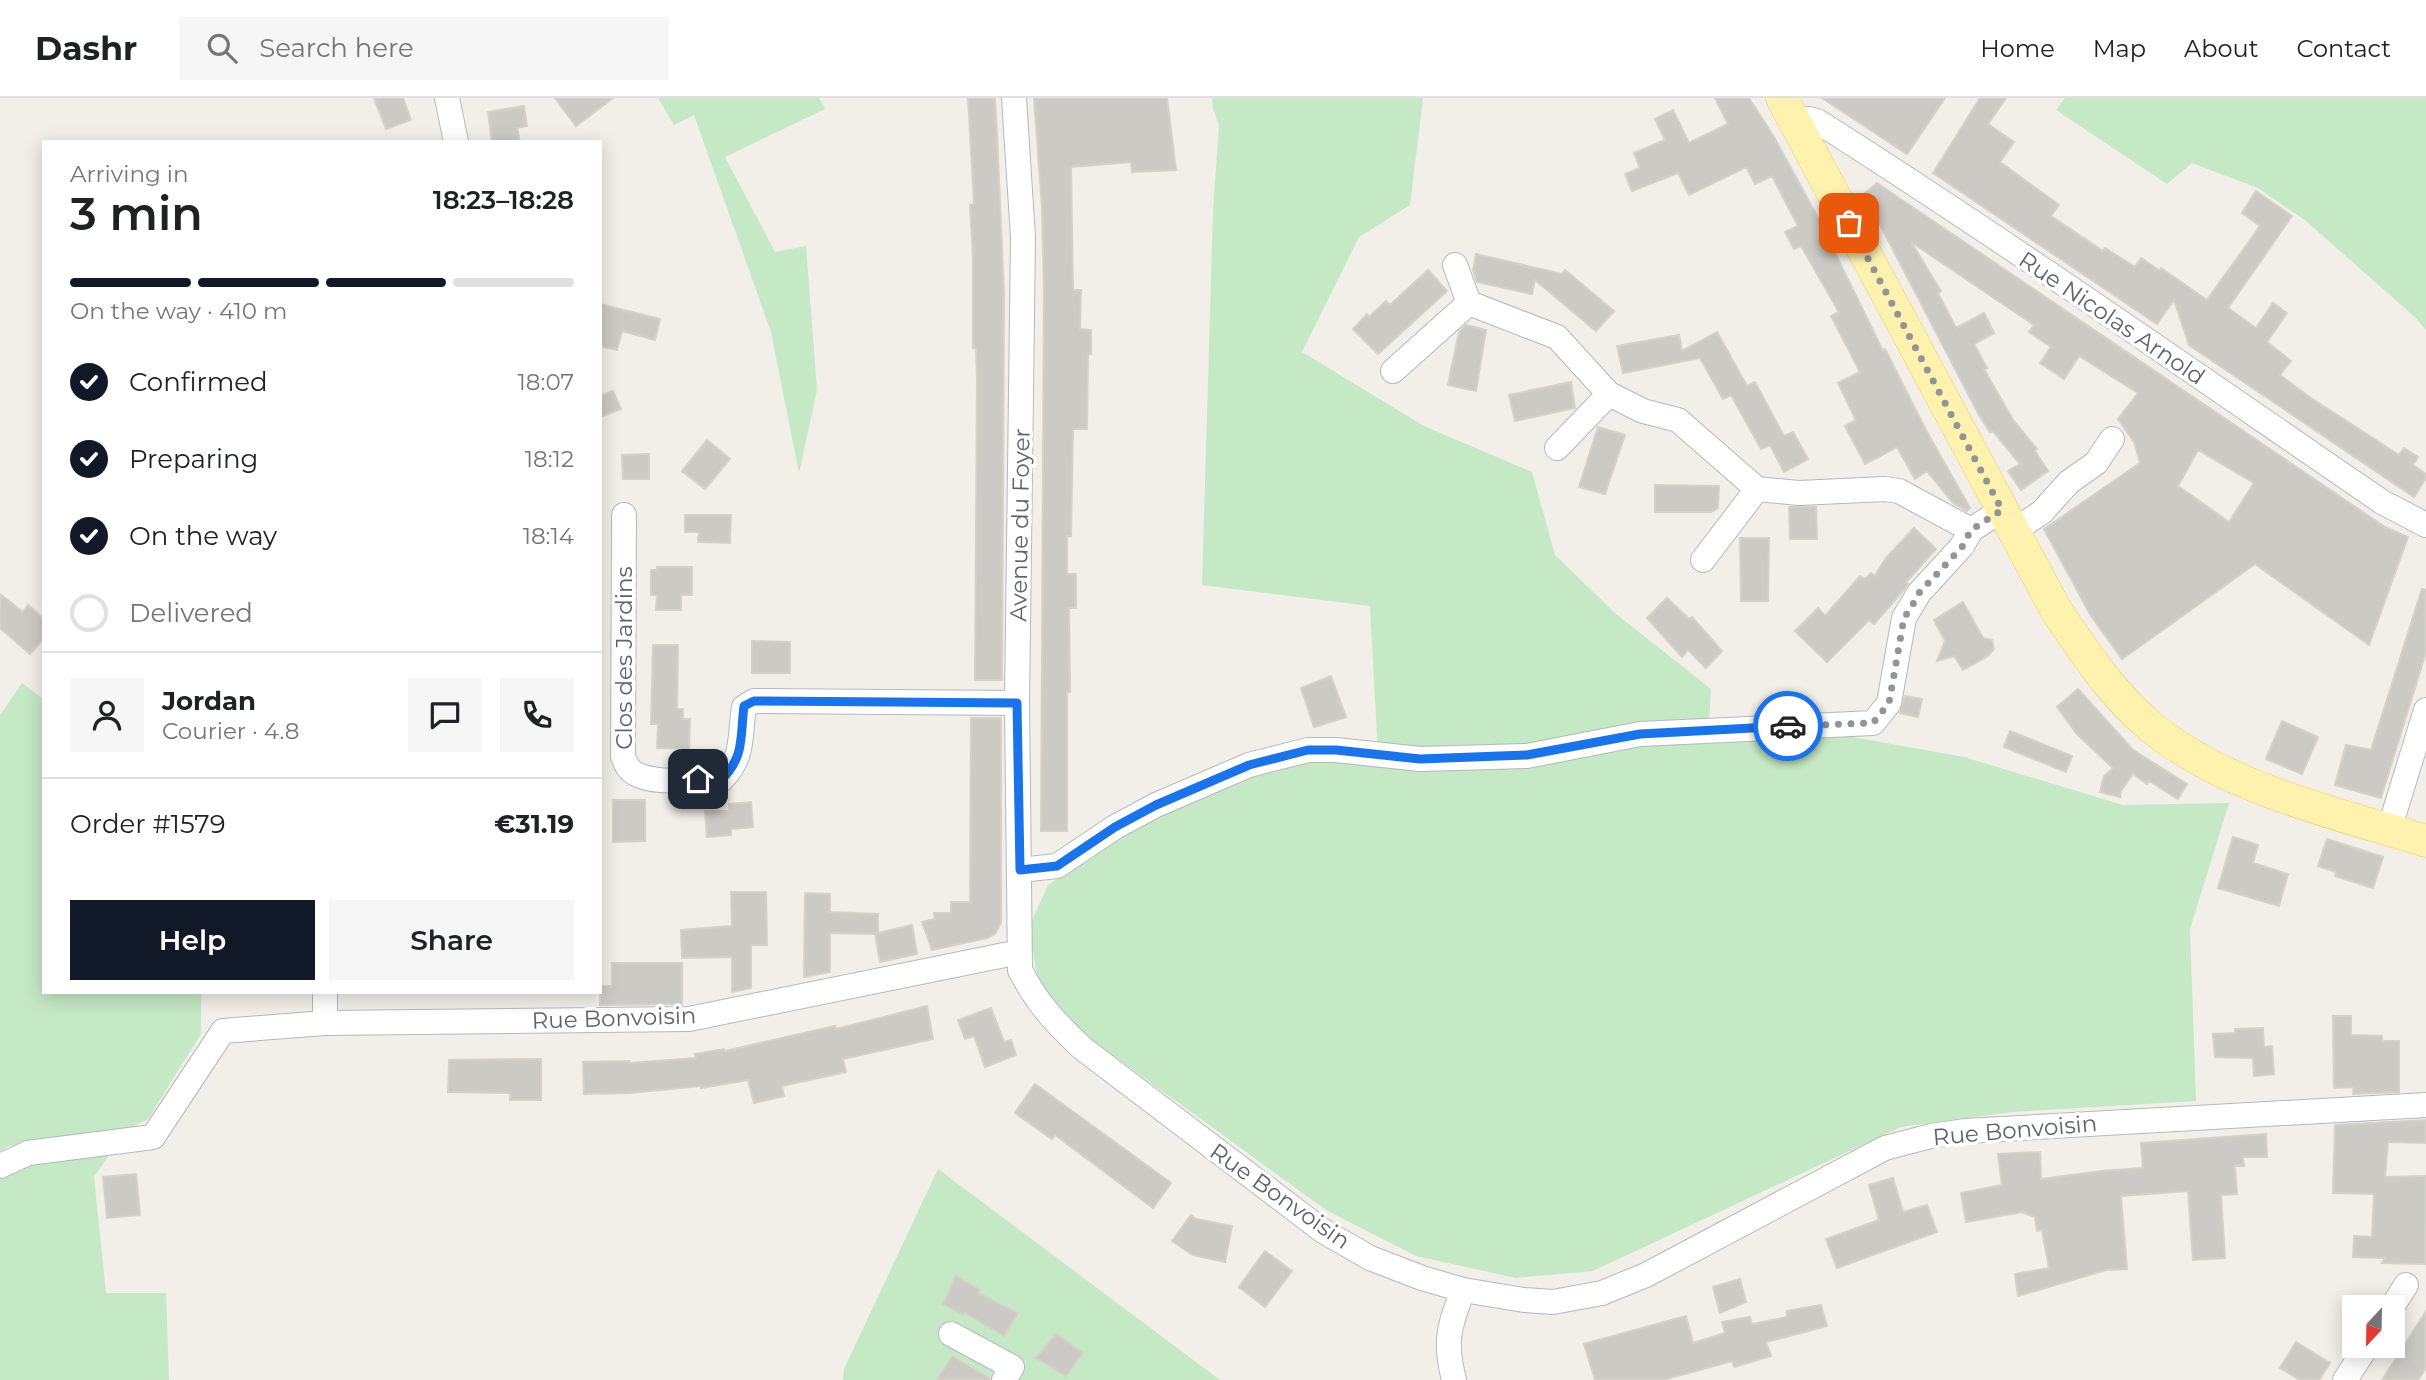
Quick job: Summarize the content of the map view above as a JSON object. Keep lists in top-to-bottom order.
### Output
{
  "streets": {
    "street": [
      "Rue Nicolas Arnold",
      "Avenue du Foyer",
      "Clos des Jardins",
      "Rue Bonvoisin"
    ]
  },
  "crossings": [
    ["Avenue du Foyer", "Clos des Jardins"],
    ["Avenue du Foyer", "Rue Bonvoisin"]
  ],
  "north": "bottom",
  "page": {
    "header": "Dashr",
    "search": "Search here",
    "nav": [
      "Home",
      "Map",
      "About",
      "Contact"
    ],
    "heading": ["3 min", "Arriving in", "18:23–18:28"],
    "panel": [
      "Jordan",
      "Courier · 4.8",
      "Order #1579",
      "€31.19"
    ],
    "bar": "On the way · 410 m",
    "list": [
      ["Confirmed", "18:07"],
      ["Preparing", "18:12"],
      ["On the way", "18:14"],
      "Delivered"
    ],
    "buttons": ["Help", "Share"]
  }
}
